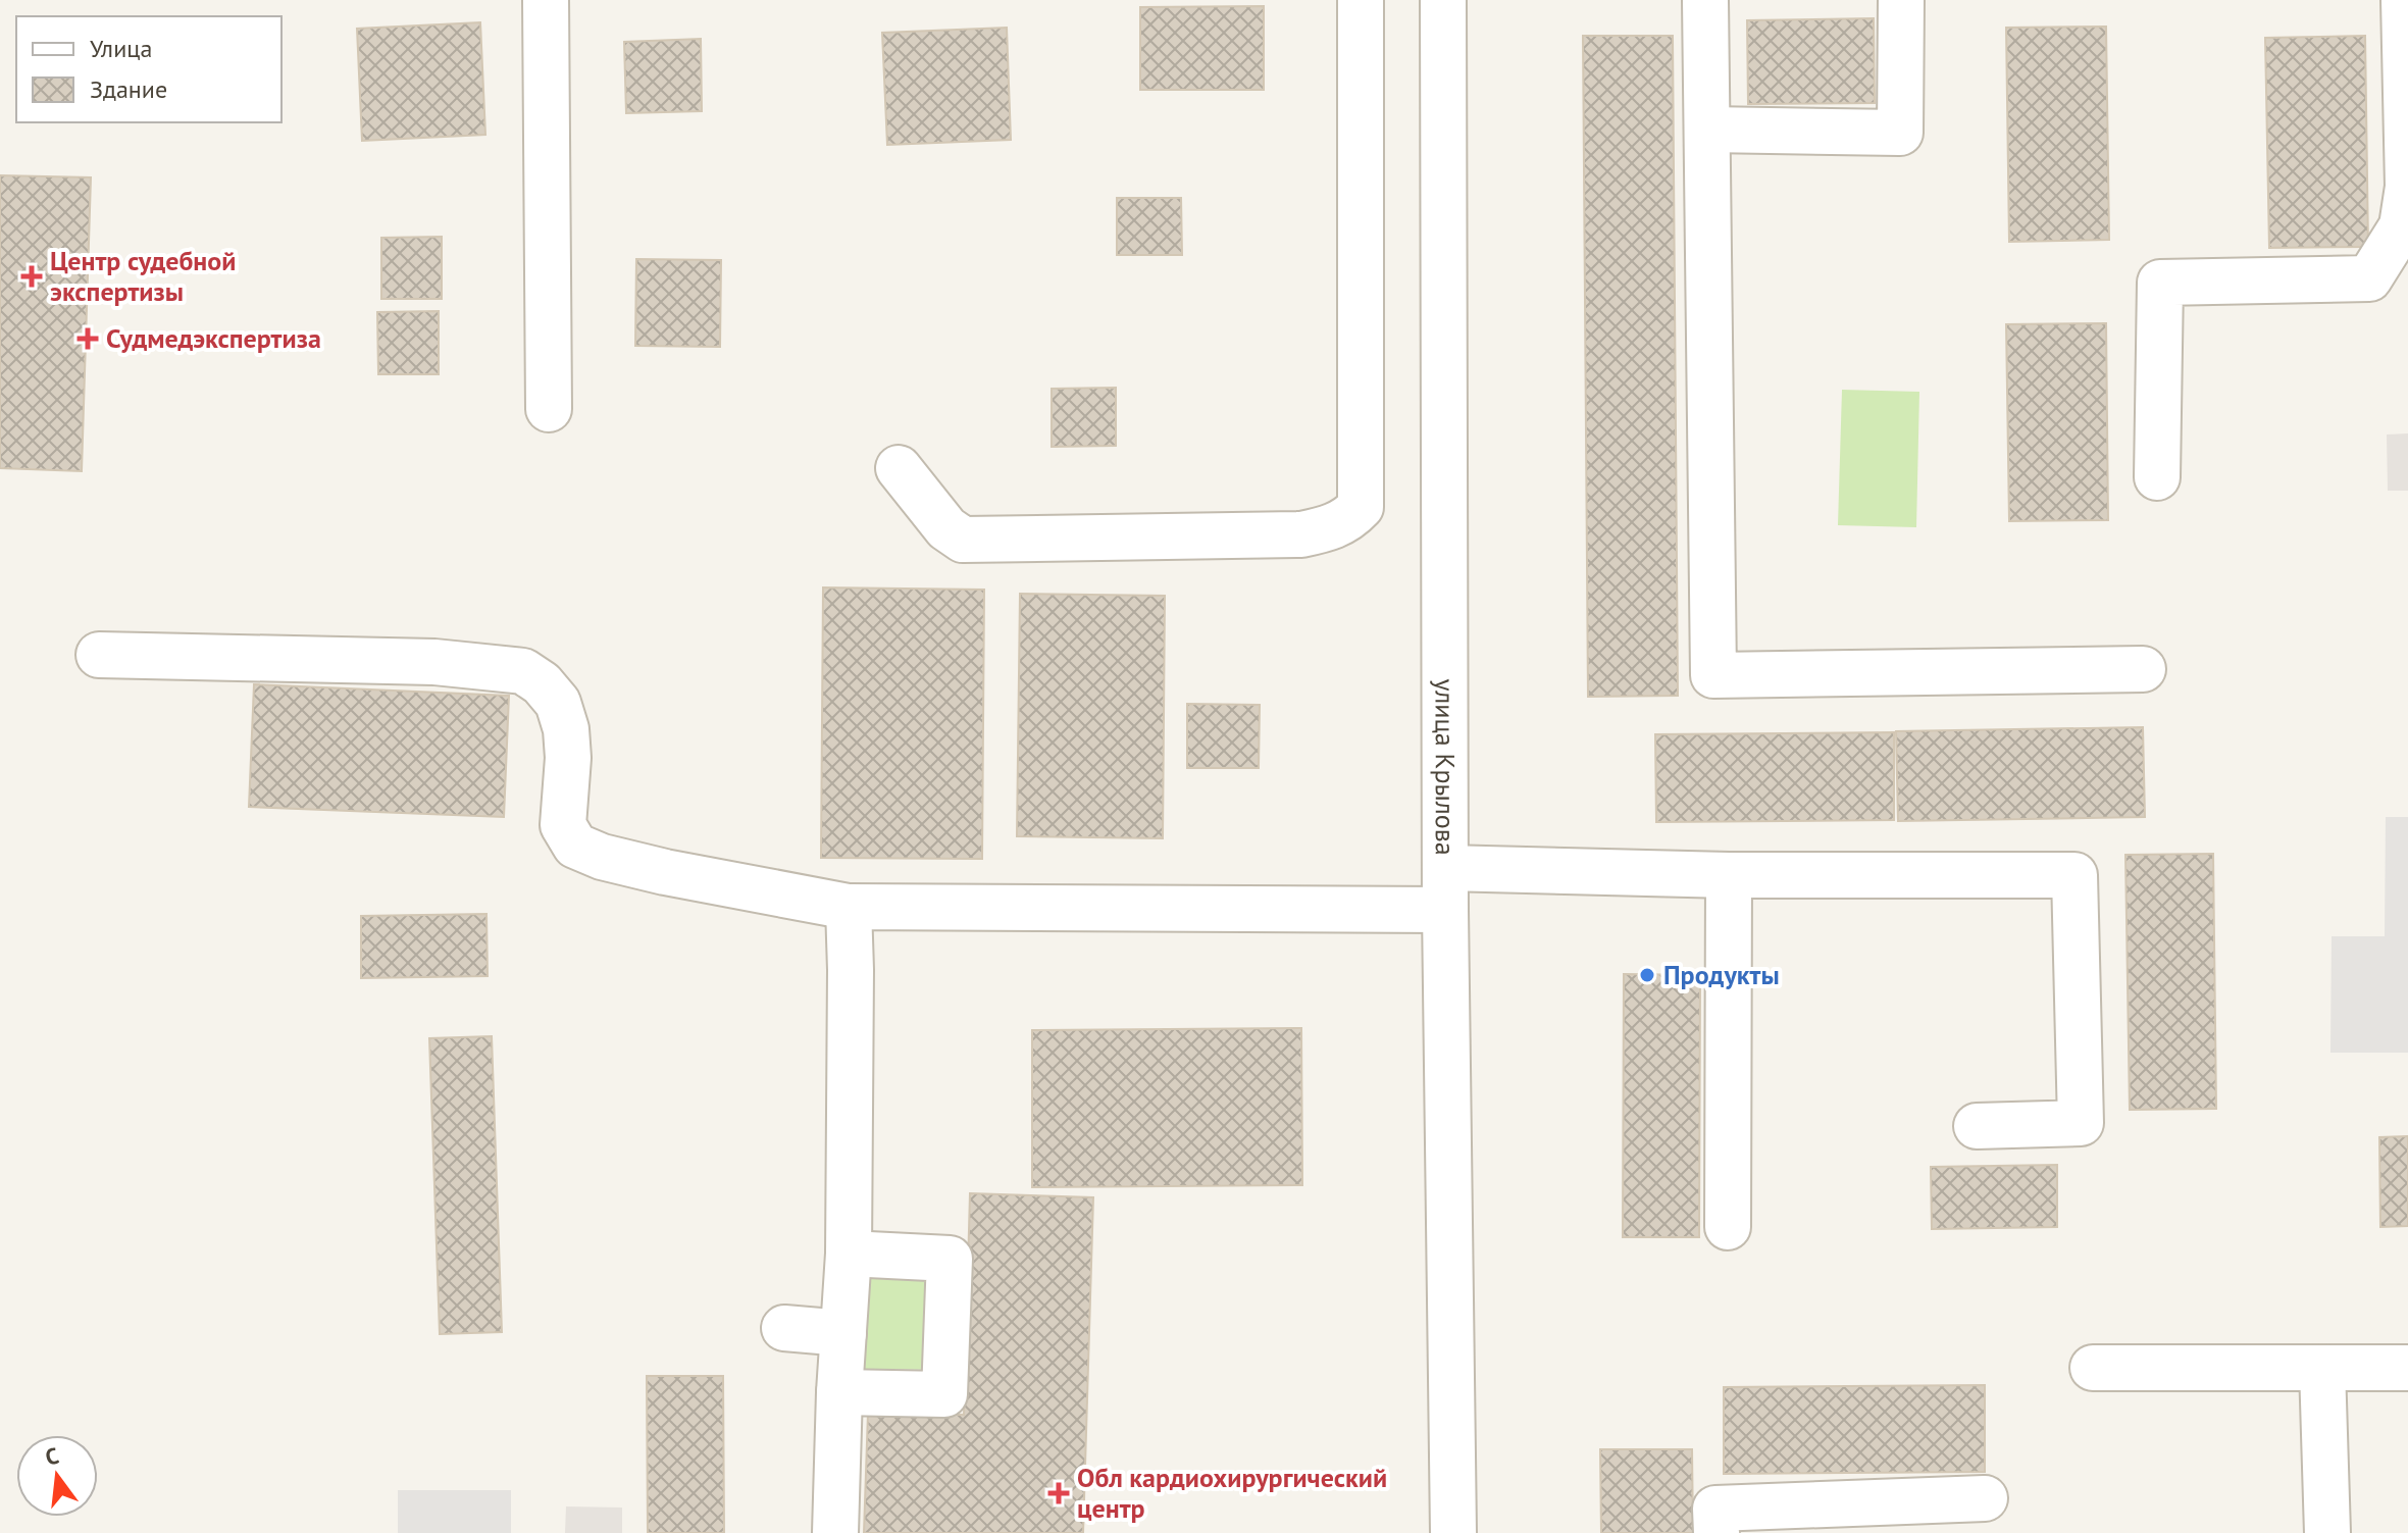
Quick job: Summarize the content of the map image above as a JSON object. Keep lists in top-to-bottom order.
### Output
{
  "streets": {
    "street": ["улица Крылова"]
  },
  "places": {
    "health": ["Центр судебной экспертизы", "Судмедэкспертиза", "Обл кардиохирургический центр"],
    "other": ["Продукты"]
  },
  "legend": ["Улица", "Здание"],
  "north": "top"
}
